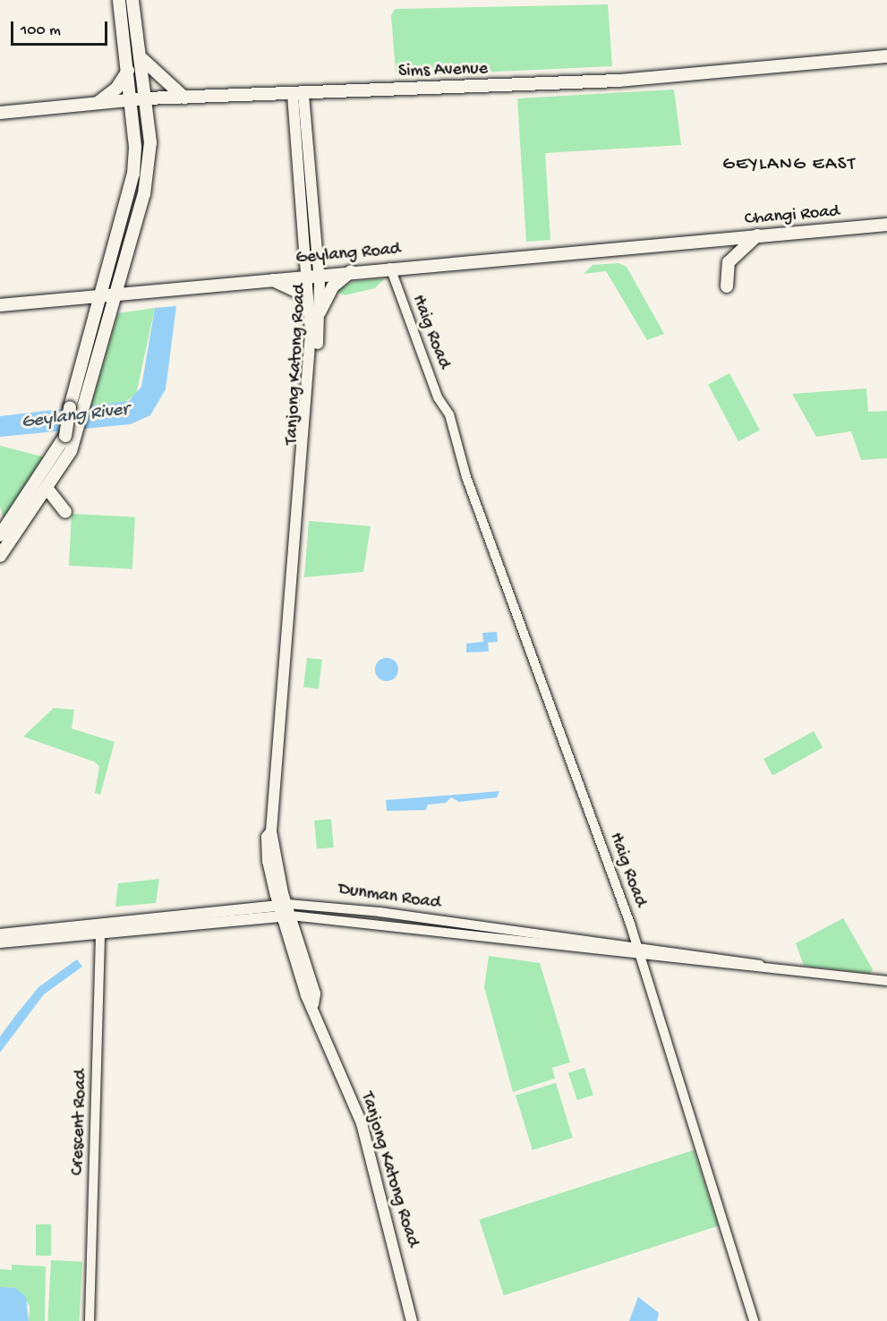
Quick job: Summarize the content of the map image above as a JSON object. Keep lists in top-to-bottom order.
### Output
{
  "streets": {
    "main road": [
      "Sims Avenue",
      "Changi Road",
      "Geylang Road",
      "Tanjong Katong Road",
      "Dunman Road"
    ],
    "street": ["Haig Road", "Crescent Road"]
  },
  "crossings": [
    ["Sims Avenue", "Tanjong Katong Road"],
    ["Changi Road", "Geylang Road"],
    ["Geylang Road", "Haig Road"],
    ["Geylang Road", "Tanjong Katong Road"],
    ["Haig Road", "Dunman Road"],
    ["Tanjong Katong Road", "Dunman Road"],
    ["Dunman Road", "Crescent Road"]
  ],
  "districts": ["GEYLANG EAST"],
  "water": ["Geylang River"],
  "scale_bar": "100 m"
}
